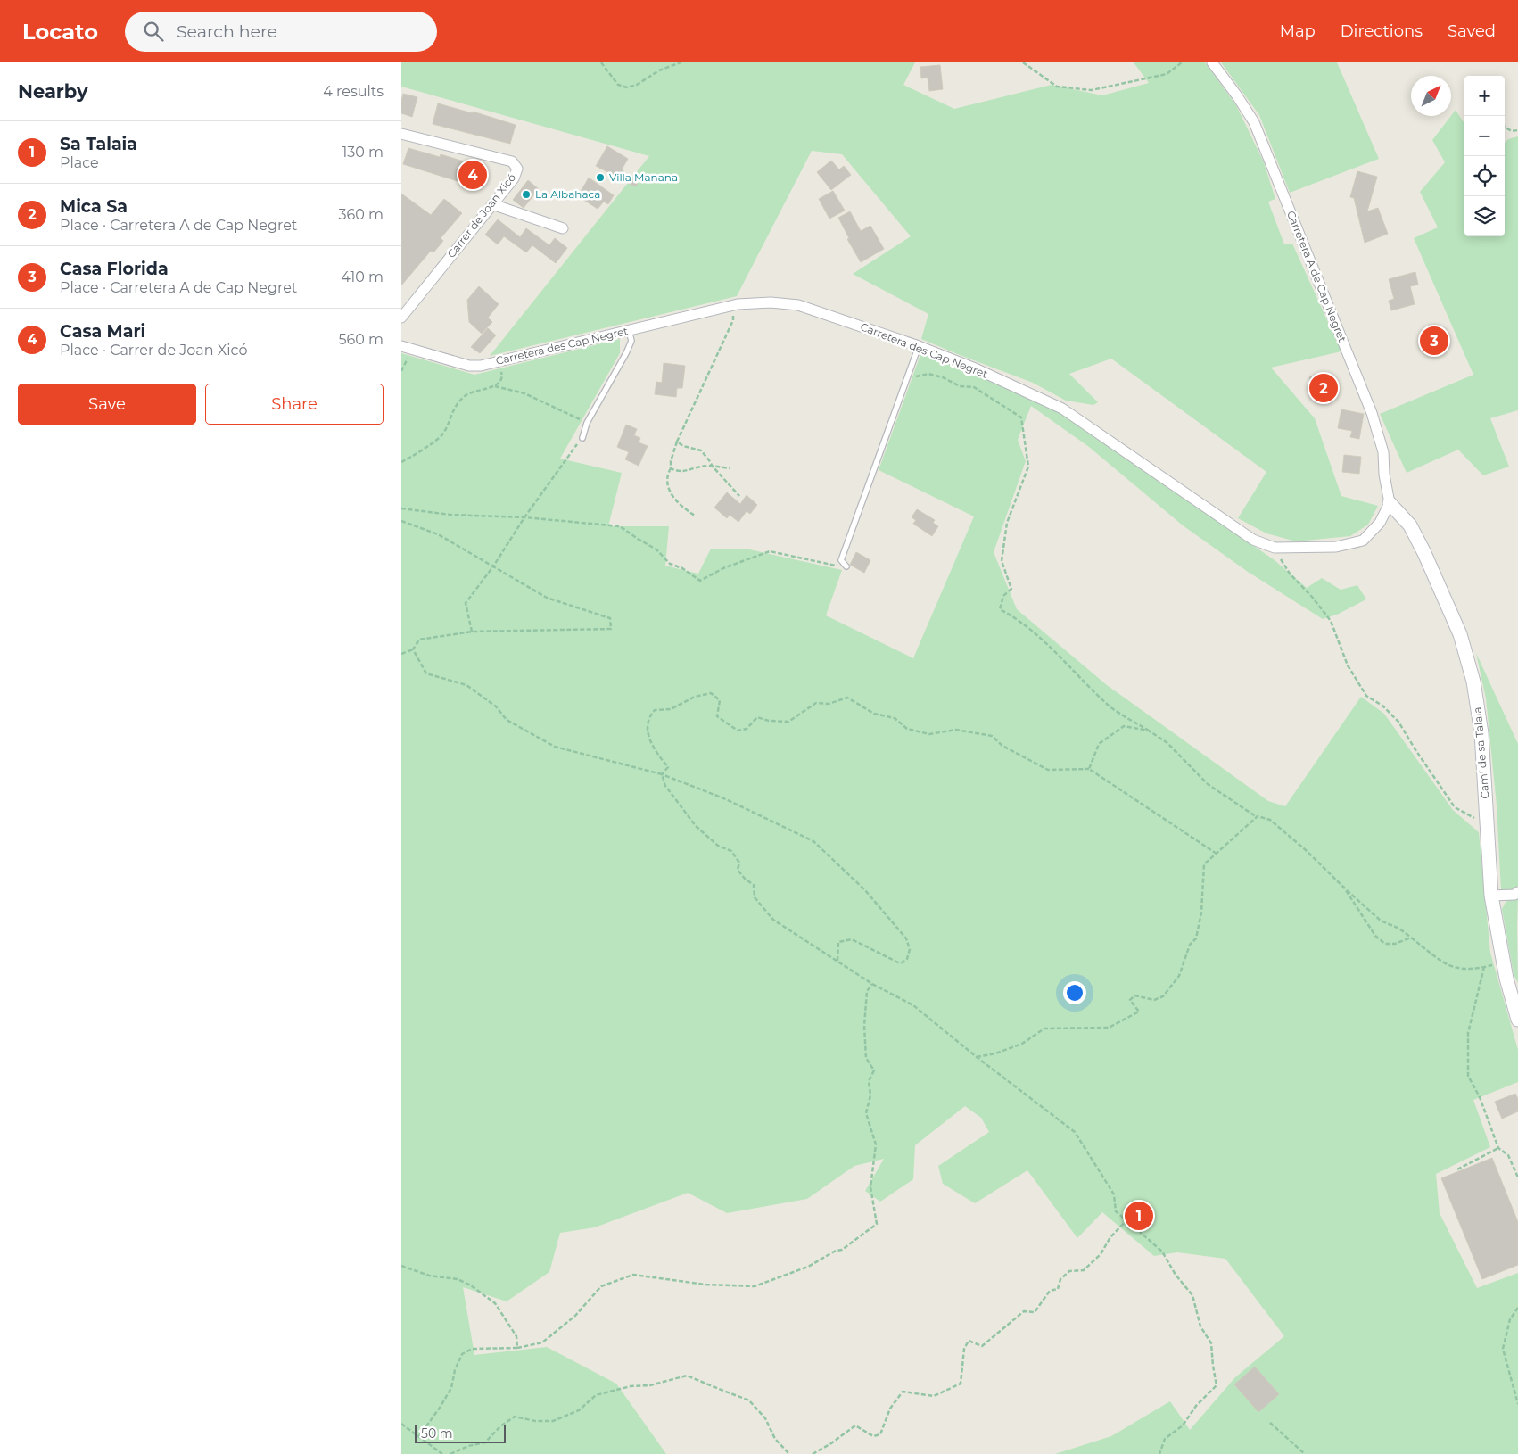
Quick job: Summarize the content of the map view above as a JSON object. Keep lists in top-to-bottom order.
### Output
{
  "streets": {
    "street": [
      "Carrer de Joan Xicó",
      "Carretera A de Cap Negret",
      "Carretera des Cap Negret",
      "Camí de sa Talaia"
    ]
  },
  "crossings": [
    ["Carretera A de Cap Negret", "Carretera des Cap Negret"],
    ["Carretera A de Cap Negret", "Camí de sa Talaia"],
    ["Carretera des Cap Negret", "Camí de sa Talaia"]
  ],
  "places": ["Villa Manana", "La Albahaca"],
  "scale_bar": "50 m",
  "north": "top right",
  "page": {
    "header": "Locato",
    "search": "Search here",
    "nav": ["Map", "Directions", "Saved"],
    "heading": ["Nearby", "4 results"],
    "map_buttons": ["+", "−"],
    "list": [
      {
        "mark": "1",
        "name": "Sa Talaia",
        "note": "Place",
        "value": "130 m"
      },
      {
        "mark": "2",
        "name": "Mica Sa",
        "note": "Place · Carretera A de Cap Negret",
        "value": "360 m"
      },
      {
        "mark": "3",
        "name": "Casa Florida",
        "note": "Place · Carretera A de Cap Negret",
        "value": "410 m"
      },
      {
        "mark": "4",
        "name": "Casa Mari",
        "note": "Place · Carrer de Joan Xicó",
        "value": "560 m"
      }
    ],
    "pins": [
      "4",
      "3",
      "2",
      "1"
    ],
    "buttons": ["Save", "Share"],
    "scale": "50 m"
  }
}
